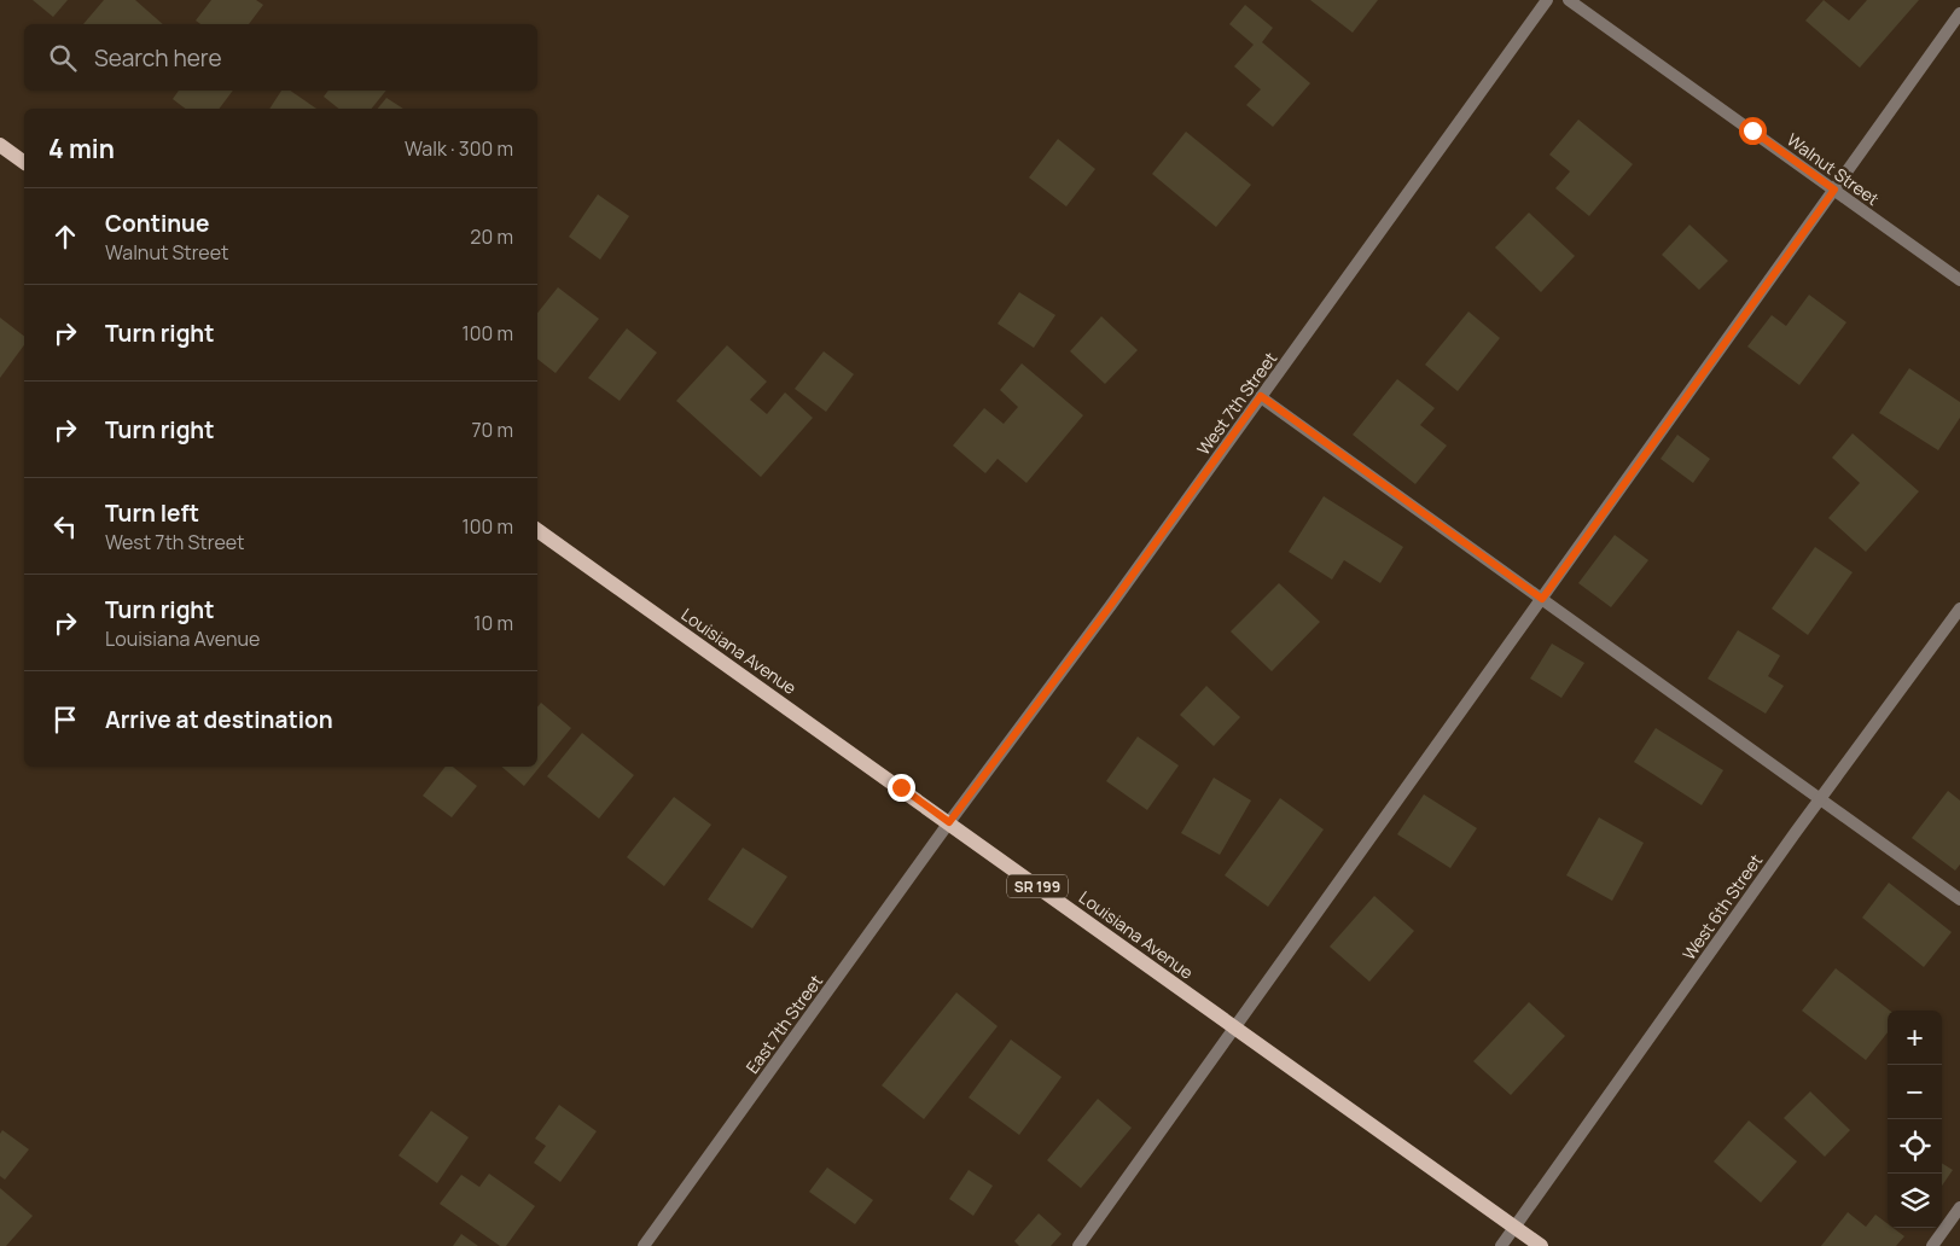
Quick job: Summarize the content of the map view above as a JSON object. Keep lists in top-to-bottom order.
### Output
{
  "streets": {
    "main road": ["Louisiana Avenue", "SR 199"],
    "street": [
      "Walnut Street",
      "West 7th Street",
      "West 6th Street",
      "East 7th Street"
    ]
  },
  "crossings": [
    ["West 7th Street", "Louisiana Avenue"],
    ["West 7th Street", "East 7th Street"],
    ["Louisiana Avenue", "West 6th Street"],
    ["Louisiana Avenue", "East 7th Street"]
  ],
  "page": {
    "search": "Search here",
    "heading": ["4 min", "Walk · 300 m"],
    "list": [
      ["Continue", "Walnut Street", "20 m"],
      ["Turn right", "100 m"],
      ["Turn right", "70 m"],
      ["Turn left", "West 7th Street", "100 m"],
      ["Turn right", "Louisiana Avenue", "10 m"],
      "Arrive at destination"
    ],
    "map_buttons": ["+", "−"]
  }
}
